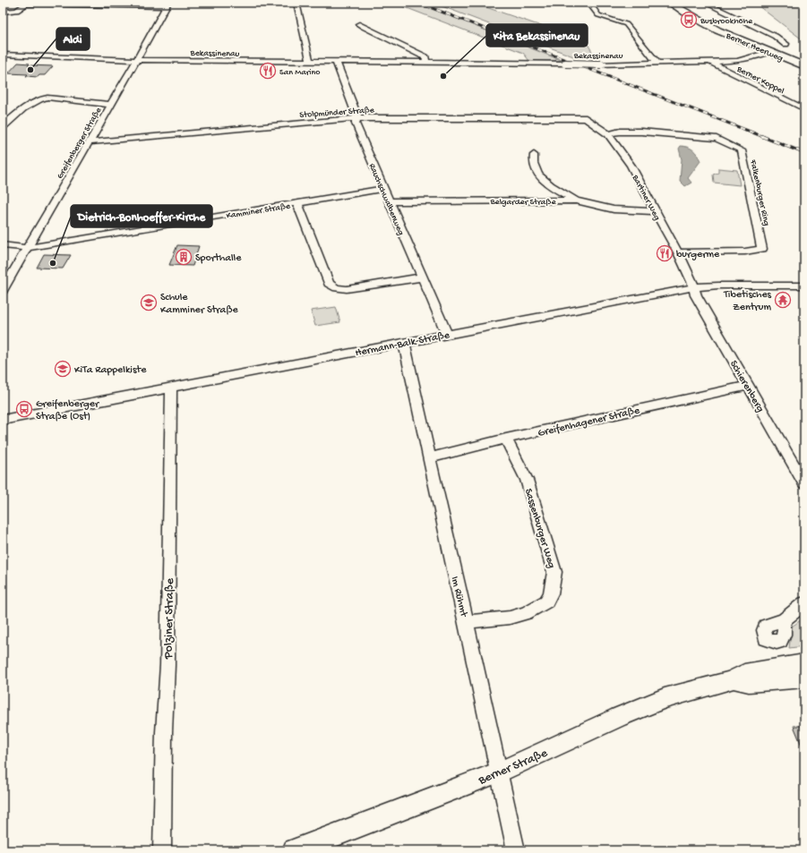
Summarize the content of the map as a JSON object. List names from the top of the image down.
{
  "streets": {
    "main road": ["Berner Heerweg", "Berner Straße"],
    "street": [
      "Bekassinenau",
      "Berner Koppel",
      "Stolpmünder Straße",
      "Greifenberger Straße",
      "Falkenburger Ring",
      "Bartiner Weg",
      "Rauchschwalbenweg",
      "Belgarder Straße",
      "Kamminer Straße",
      "Hermann-Balk-Straße",
      "Schierenberg",
      "Greifenhagener Straße",
      "Sassenburger Weg",
      "Im Rühmt",
      "Polziner Straße"
    ]
  },
  "crossings": [
    ["Berner Heerweg", "Bekassinenau"],
    ["Bekassinenau", "Berner Koppel"],
    ["Bekassinenau", "Greifenberger Straße"],
    ["Bekassinenau", "Rauchschwalbenweg"],
    ["Stolpmünder Straße", "Greifenberger Straße"],
    ["Stolpmünder Straße", "Bartiner Weg"],
    ["Stolpmünder Straße", "Rauchschwalbenweg"],
    ["Greifenberger Straße", "Kamminer Straße"],
    ["Falkenburger Ring", "Bartiner Weg"],
    ["Bartiner Weg", "Belgarder Straße"],
    ["Bartiner Weg", "Hermann-Balk-Straße"],
    ["Bartiner Weg", "Schierenberg"],
    ["Rauchschwalbenweg", "Belgarder Straße"],
    ["Rauchschwalbenweg", "Kamminer Straße"],
    ["Rauchschwalbenweg", "Hermann-Balk-Straße"],
    ["Hermann-Balk-Straße", "Schierenberg"],
    ["Hermann-Balk-Straße", "Im Rühmt"],
    ["Hermann-Balk-Straße", "Polziner Straße"],
    ["Schierenberg", "Greifenhagener Straße"],
    ["Greifenhagener Straße", "Sassenburger Weg"],
    ["Greifenhagener Straße", "Im Rühmt"],
    ["Sassenburger Weg", "Im Rühmt"],
    ["Im Rühmt", "Berner Straße"]
  ],
  "places": {
    "bus stop": ["Busbrookhöhe", "Greifenberger Straße (Ost)"],
    "other": ["Aldi", "Kita Bekassinenau", "Dietrich-Bonhoeffer-Kirche"],
    "restaurant": ["San Marino", "burgerme"],
    "building": ["Sporthalle"],
    "temple": ["Tibetisches Zentrum"],
    "school or university": ["Schule Kamminer Straße", "KiTa Rappelkiste"]
  }
}
